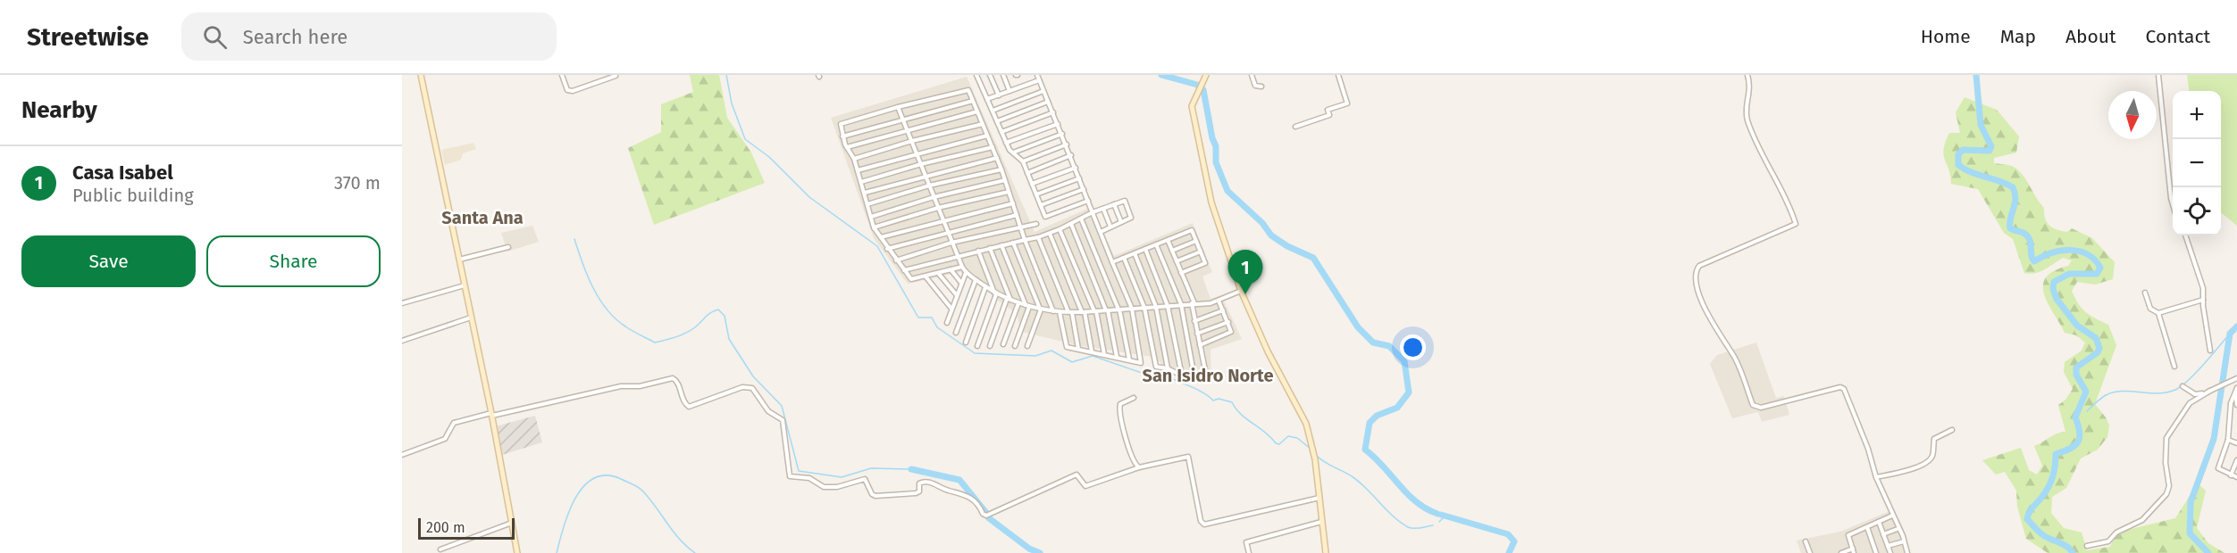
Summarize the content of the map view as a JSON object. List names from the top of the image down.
{
  "districts": ["Santa Ana", "San Isidro Norte"],
  "scale_bar": "200 m",
  "north": "bottom",
  "page": {
    "header": "Streetwise",
    "search": "Search here",
    "nav": [
      "Home",
      "Map",
      "About",
      "Contact"
    ],
    "heading": "Nearby",
    "map_buttons": ["+", "−"],
    "list": [
      {
        "mark": "1",
        "name": "Casa Isabel",
        "note": "Public building",
        "value": "370 m"
      }
    ],
    "buttons": ["Save", "Share"],
    "pins": "1",
    "scale": "200 m"
  }
}
